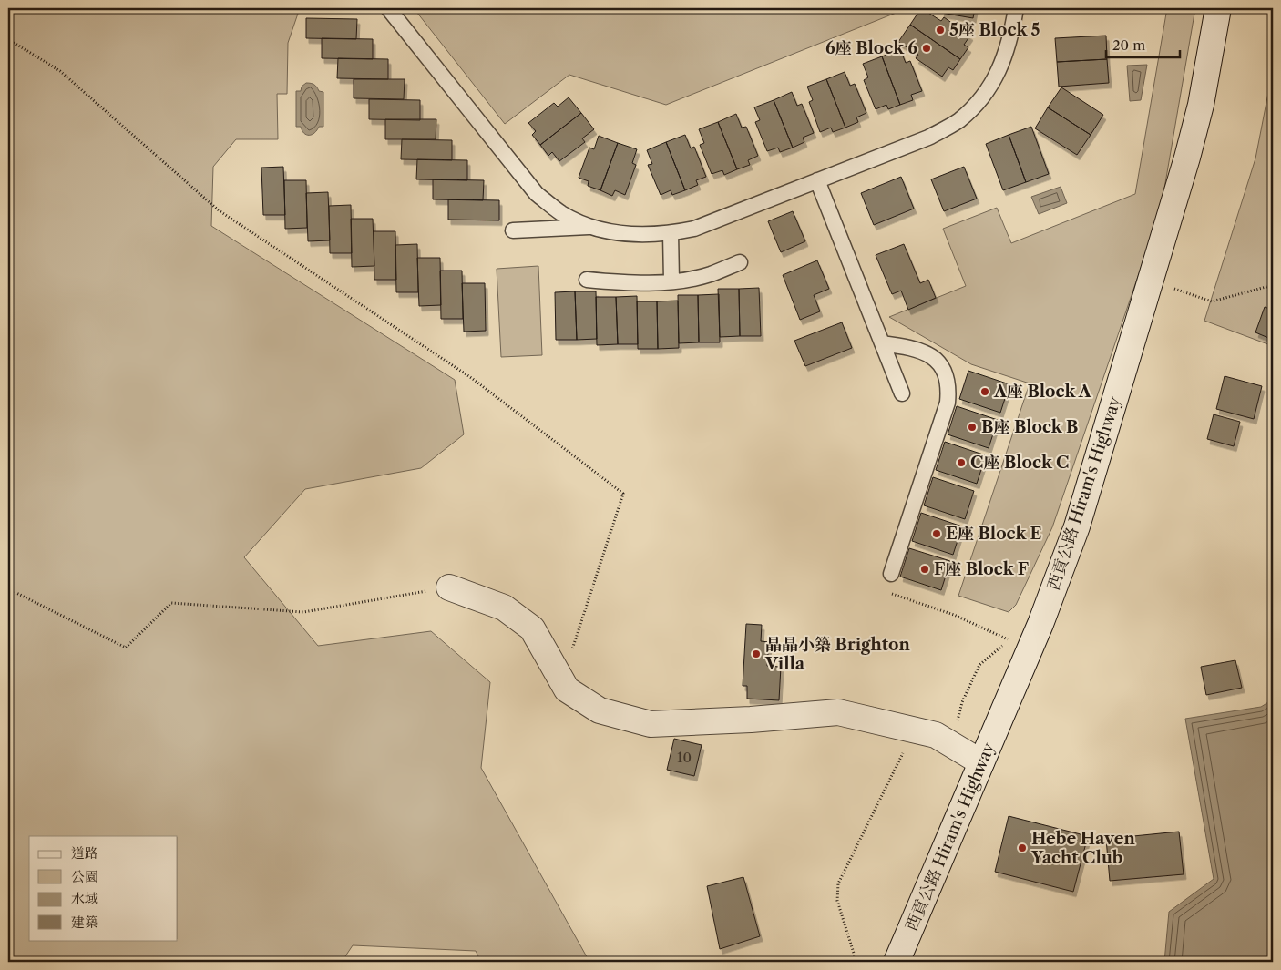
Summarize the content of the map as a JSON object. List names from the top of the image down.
{
  "streets": {
    "main road": ["西貢公路 Hiram's Highway"]
  },
  "places": [
    "5座 Block 5",
    "6座 Block 6",
    "A座 Block A",
    "B座 Block B",
    "C座 Block C",
    "E座 Block E",
    "F座 Block F",
    "晶晶小築 Brighton Villa",
    "Hebe Haven Yacht Club"
  ],
  "house_numbers": ["10"],
  "legend": [
    "道路",
    "公園",
    "水域",
    "建築"
  ],
  "scale_bar": "20 m"
}
